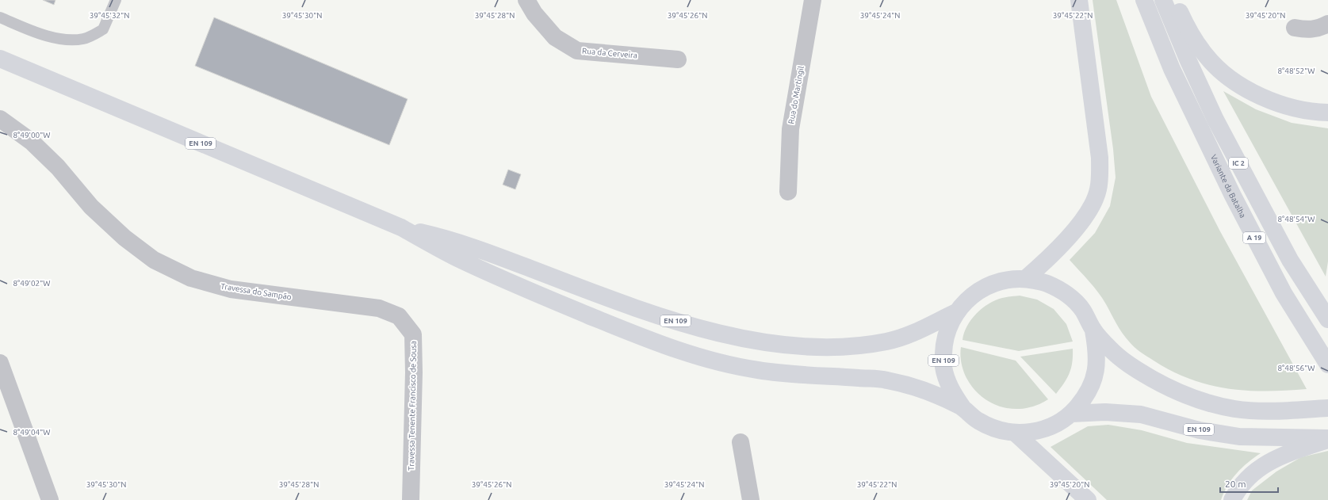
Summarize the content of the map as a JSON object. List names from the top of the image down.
{
  "streets": {
    "main road": [
      "EN 109",
      "IC 2",
      "Variante da Batalha",
      "A 19"
    ],
    "street": [
      "Rua da Cerveira",
      "Rua do Martingil",
      "Travessa do Sampão",
      "Travessa Tenente Francisco de Sousa"
    ]
  },
  "crossings": [
    ["Travessa do Sampão", "Travessa Tenente Francisco de Sousa"]
  ],
  "scale_bar": "20 m",
  "coordinates": [
    "39°45'22\"N",
    "39°45'20\"N",
    "39°45'32\"N",
    "39°45'30\"N",
    "39°45'28\"N",
    "39°45'26\"N",
    "39°45'24\"N",
    "8°48'52\"W",
    "8°49'00\"W",
    "8°48'54\"W",
    "8°49'02\"W",
    "8°48'56\"W",
    "8°49'04\"W"
  ]
}
